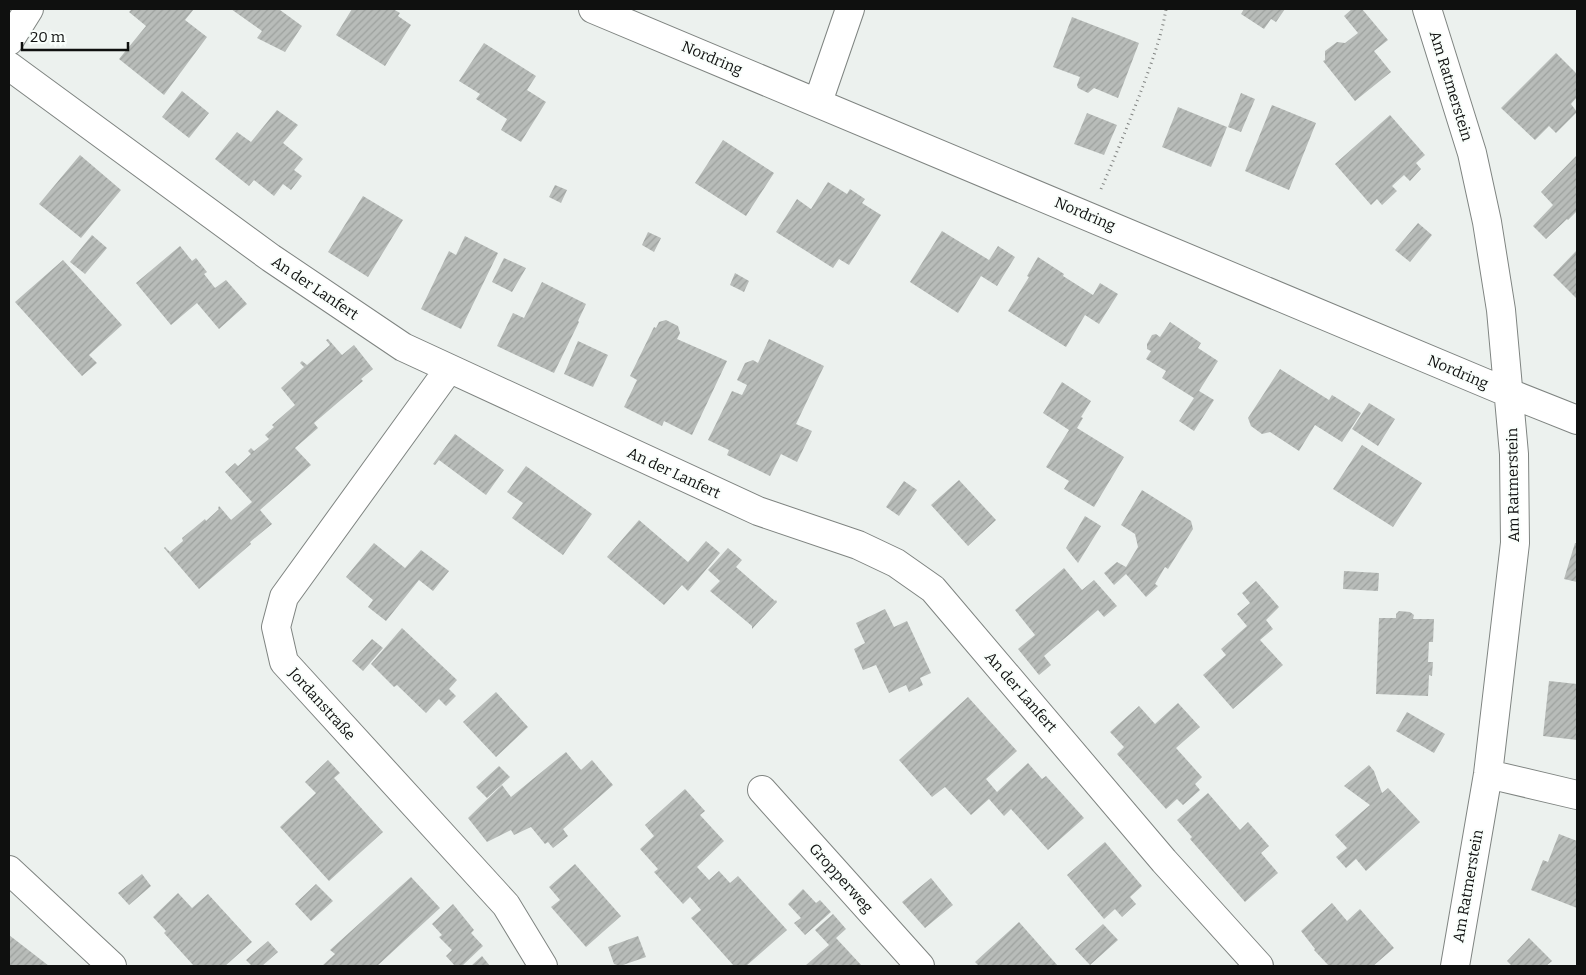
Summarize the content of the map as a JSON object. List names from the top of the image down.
{
  "streets": {
    "street": [
      "Nordring",
      "Am Ratmerstein",
      "An der Lanfert",
      "Jordanstraße",
      "Gropperweg"
    ]
  },
  "crossings": [
    ["Nordring", "Am Ratmerstein"],
    ["An der Lanfert", "Jordanstraße"]
  ],
  "scale_bar": "20 m"
}
